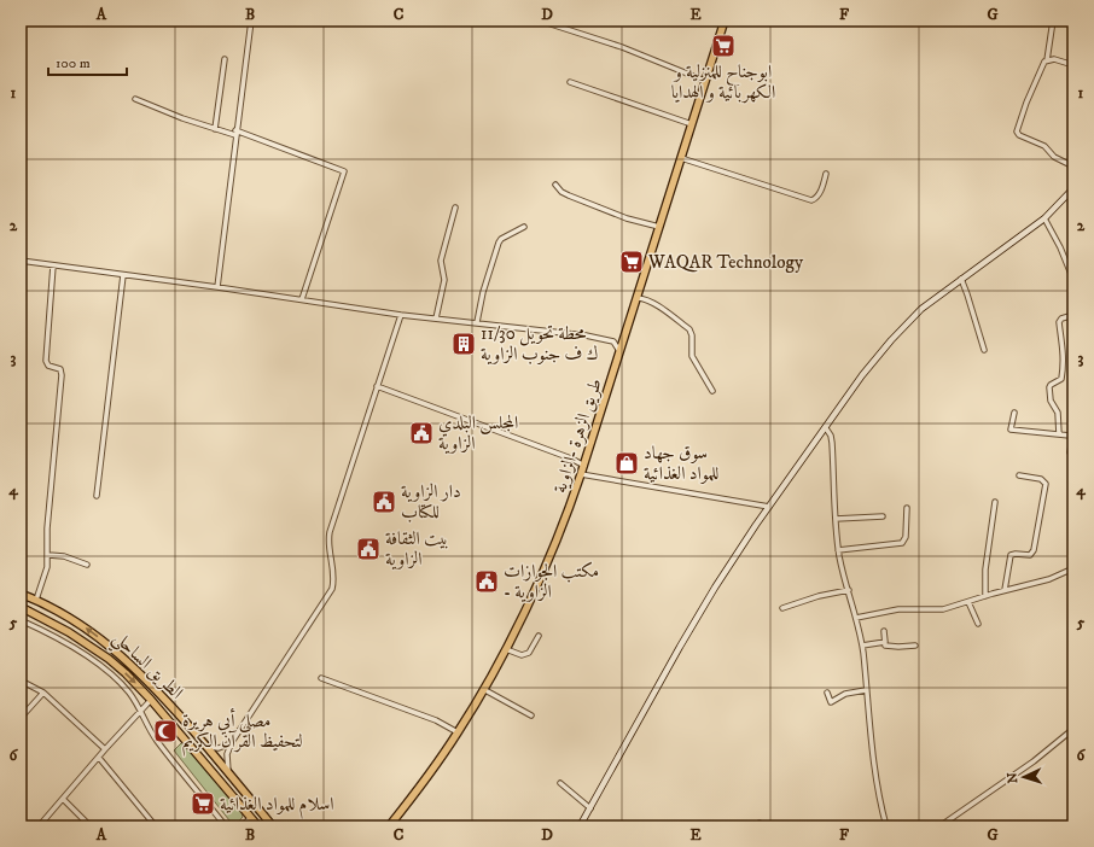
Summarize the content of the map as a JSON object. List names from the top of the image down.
{
  "streets": {
    "main road": ["طريق الزهرة -الزاوية", "الطريق الساحلي"]
  },
  "places": {
    "supermarket": ["ابوجناح للمنزلية و الكهربائية و الهدايا", "WAQAR Technology", "اسلام للمواد الغذائية"],
    "building": ["محطة تحويل 11/30 ك ف جنوب الزاوية"],
    "public building": [
      "المجلس البلدي الزاوية",
      "دار الزاوية للكتاب",
      "بيت الثقافة الزاوية",
      "مكتب الجوازات - الزاوية"
    ],
    "shop": ["سوق جهاد للمواد الغذائية"],
    "mosque": ["مصلى أبي هريرة لتحفيظ القرآن الكريم"]
  },
  "scale_bar": "100 m",
  "north": "left",
  "grid": {
    "columns": [
      "A",
      "B",
      "C",
      "D",
      "E",
      "F",
      "G"
    ],
    "rows": [
      "1",
      "2",
      "3",
      "4",
      "5",
      "6"
    ]
  }
}
